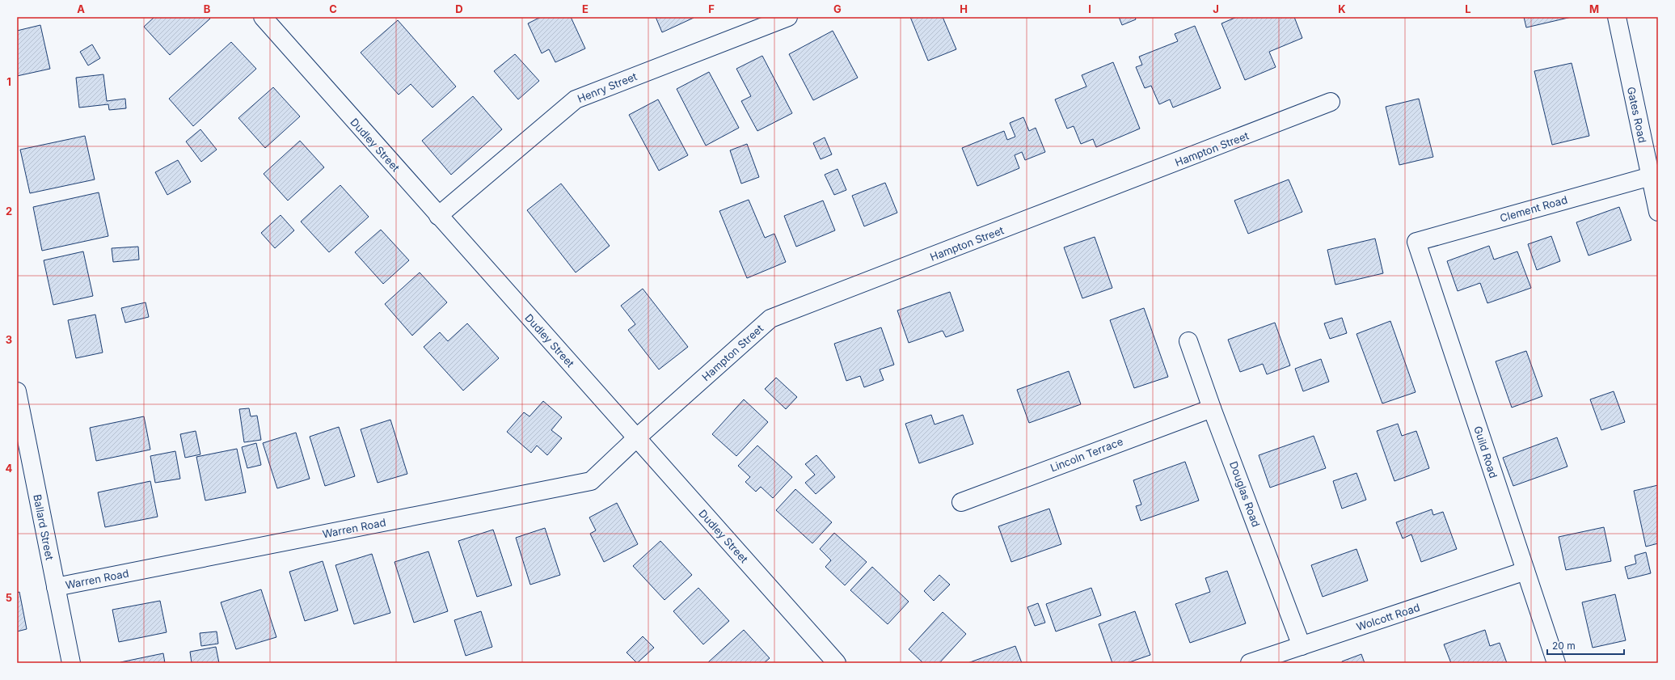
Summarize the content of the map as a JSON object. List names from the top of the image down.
{
  "streets": {
    "street": [
      "Henry Street",
      "Gates Road",
      "Dudley Street",
      "Hampton Street",
      "Clement Road",
      "Guild Road",
      "Lincoln Terrace",
      "Douglas Road",
      "Ballard Street",
      "Warren Road",
      "Wolcott Road"
    ]
  },
  "crossings": [
    ["Henry Street", "Dudley Street"],
    ["Gates Road", "Clement Road"],
    ["Dudley Street", "Hampton Street"],
    ["Dudley Street", "Warren Road"],
    ["Hampton Street", "Warren Road"],
    ["Clement Road", "Guild Road"],
    ["Guild Road", "Wolcott Road"],
    ["Lincoln Terrace", "Douglas Road"],
    ["Douglas Road", "Wolcott Road"],
    ["Ballard Street", "Warren Road"]
  ],
  "scale_bar": "20 m",
  "grid": {
    "columns": [
      "A",
      "B",
      "C",
      "D",
      "E",
      "F",
      "G",
      "H",
      "I",
      "J",
      "K",
      "L",
      "M"
    ],
    "rows": [
      "1",
      "2",
      "3",
      "4",
      "5"
    ]
  }
}
